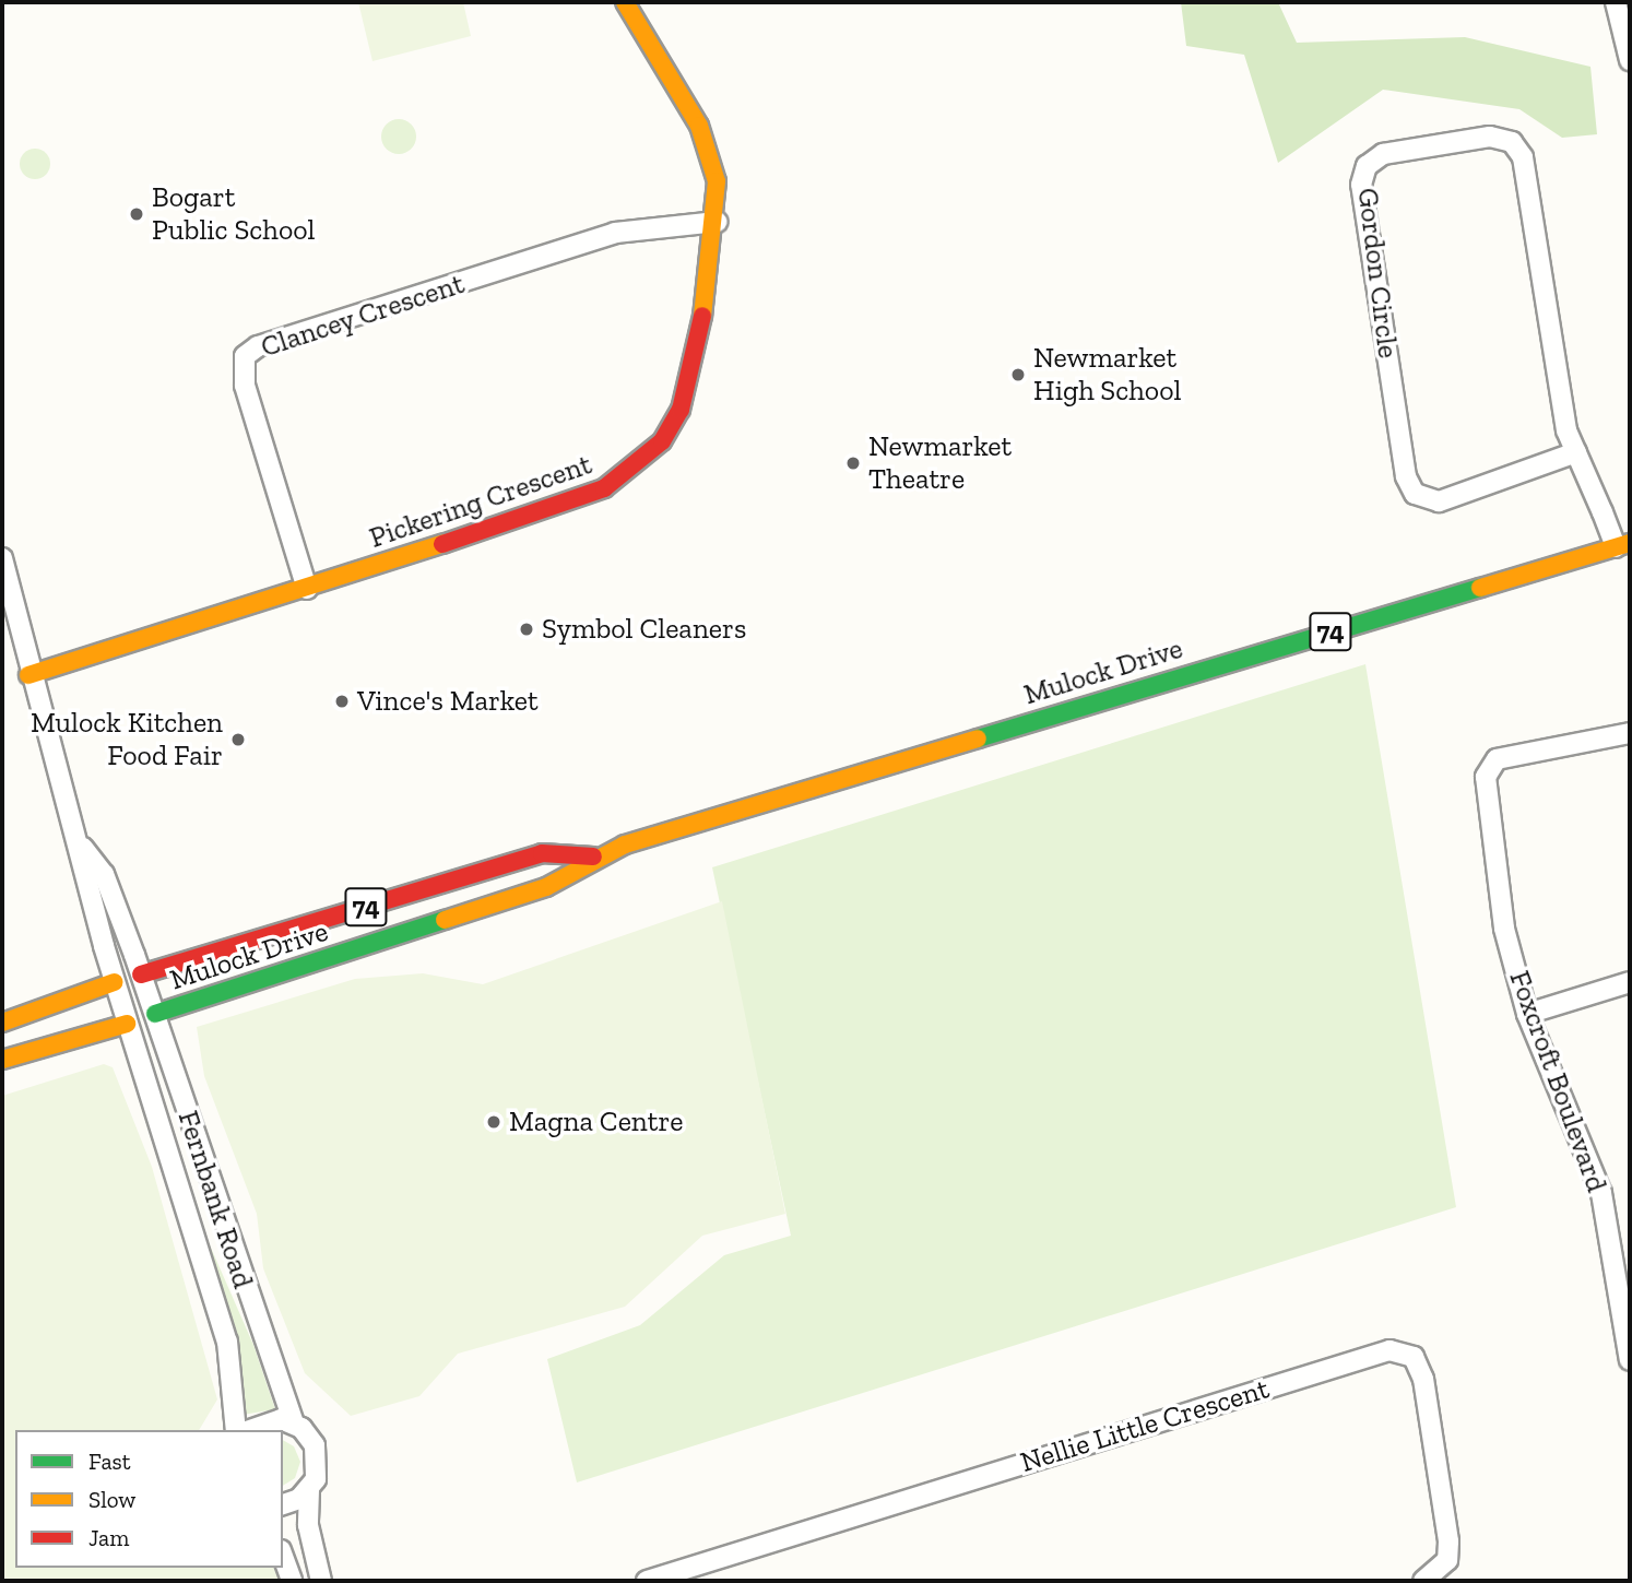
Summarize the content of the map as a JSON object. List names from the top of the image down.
{
  "streets": {
    "main road": ["Pickering Crescent", "74", "Mulock Drive"],
    "street": [
      "Gordon Circle",
      "Clancey Crescent",
      "Foxcroft Boulevard",
      "Fernbank Road",
      "Nellie Little Crescent"
    ]
  },
  "crossings": [
    ["Gordon Circle", "Mulock Drive"],
    ["Clancey Crescent", "Pickering Crescent"],
    ["Mulock Drive", "Fernbank Road"]
  ],
  "places": [
    "Bogart Public School",
    "Newmarket High School",
    "Newmarket Theatre",
    "Symbol Cleaners",
    "Vince's Market",
    "Mulock Kitchen Food Fair",
    "Magna Centre"
  ],
  "legend": ["Fast", "Slow", "Jam"]
}
